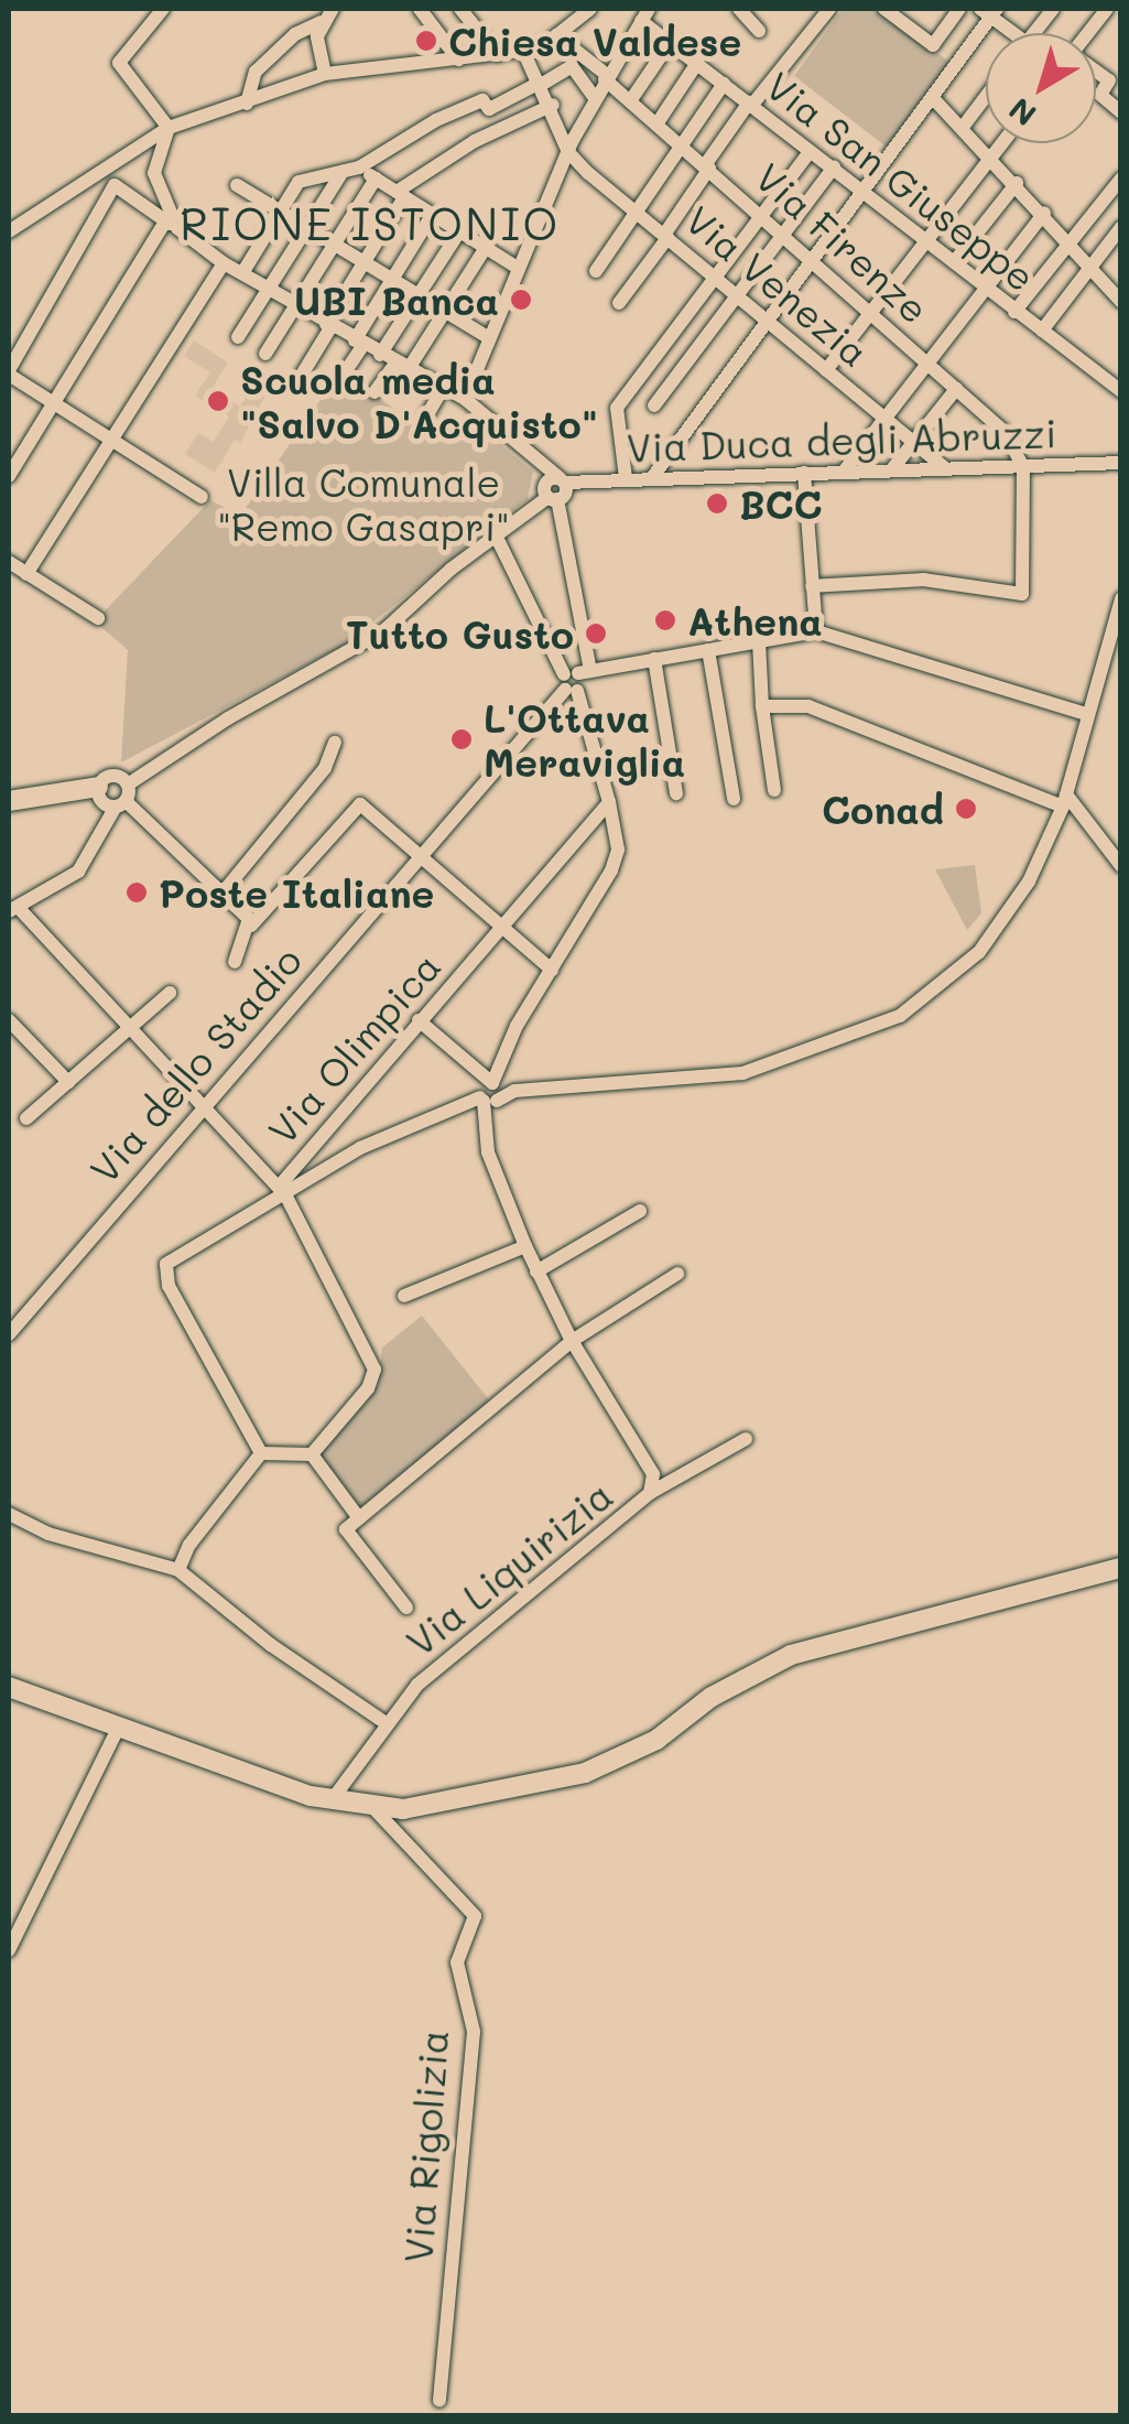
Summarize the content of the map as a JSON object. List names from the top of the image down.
{
  "streets": {
    "street": [
      "Via San Giuseppe",
      "Via Firenze",
      "Via Venezia",
      "Via Duca degli Abruzzi",
      "Via Olimpica",
      "Via dello Stadio",
      "Via Liquirizia",
      "Via Rigolizia"
    ]
  },
  "crossings": [
    ["Via Firenze", "Via Duca degli Abruzzi"],
    ["Via Venezia", "Via Duca degli Abruzzi"]
  ],
  "districts": ["RIONE ISTONIO"],
  "parks": ["Villa Comunale \"Remo Gasapri\""],
  "places": [
    "Chiesa Valdese",
    "UBI Banca",
    "Scuola media \"Salvo D'Acquisto\"",
    "BCC",
    "Athena",
    "Tutto Gusto",
    "L'Ottava Meraviglia",
    "Conad",
    "Poste Italiane"
  ],
  "north": "bottom left"
}
